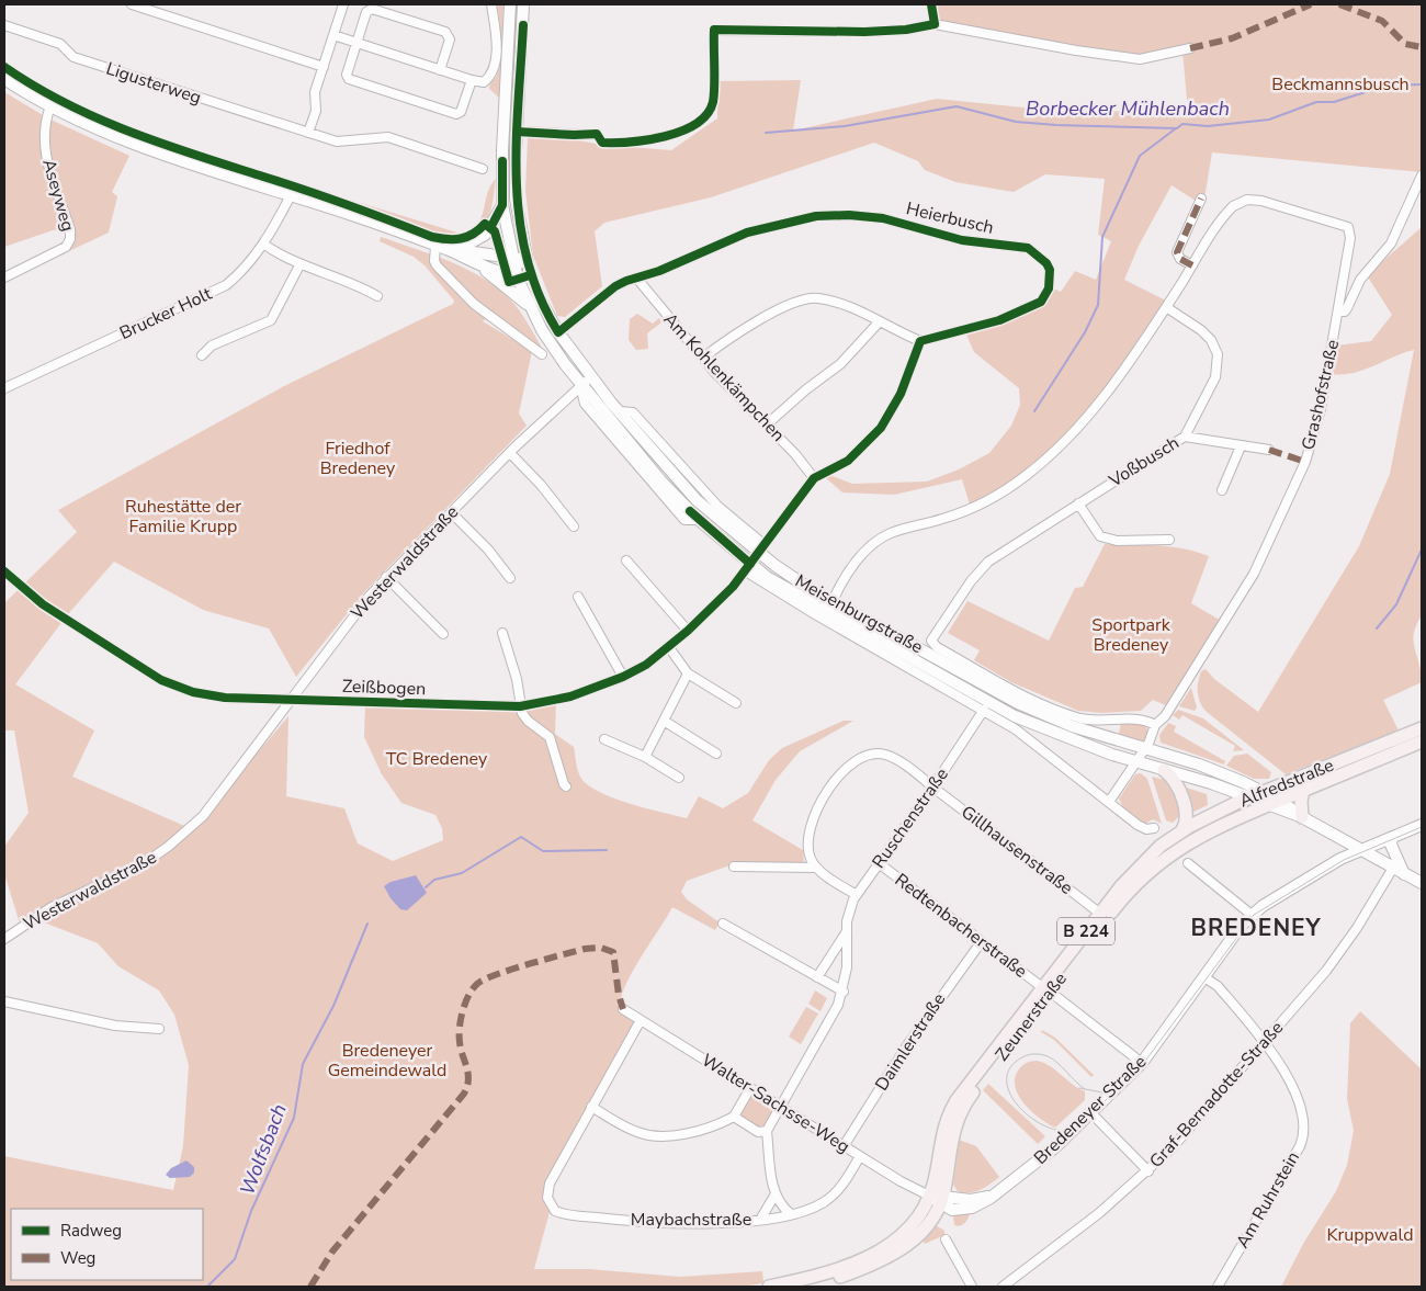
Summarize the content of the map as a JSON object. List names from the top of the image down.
{
  "streets": {
    "main road": [
      "Meisenburgstraße",
      "Alfredstraße",
      "B 224",
      "Zeunerstraße",
      "Bredeneyer Straße"
    ],
    "street": [
      "Ligusterweg",
      "Aseyweg",
      "Heierbusch",
      "Brucker Holt",
      "Am Kohlenkämpchen",
      "Grashofstraße",
      "Voßbusch",
      "Westerwaldstraße",
      "Zeißbogen",
      "Ruschenstraße",
      "Gillhausenstraße",
      "Redtenbacherstraße",
      "Daimlerstraße",
      "Graf-Bernadotte-Straße",
      "Walter-Sachsse-Weg",
      "Am Ruhrstein",
      "Maybachstraße"
    ]
  },
  "crossings": [
    ["Heierbusch", "Am Kohlenkämpchen"],
    ["Heierbusch", "Meisenburgstraße"],
    ["Grashofstraße", "Voßbusch"],
    ["Grashofstraße", "Meisenburgstraße"],
    ["Voßbusch", "Meisenburgstraße"],
    ["Westerwaldstraße", "Meisenburgstraße"],
    ["Westerwaldstraße", "Zeißbogen"],
    ["Meisenburgstraße", "Zeißbogen"],
    ["Meisenburgstraße", "Alfredstraße"],
    ["Meisenburgstraße", "Ruschenstraße"],
    ["Alfredstraße", "Zeunerstraße"],
    ["Ruschenstraße", "Gillhausenstraße"],
    ["Ruschenstraße", "Redtenbacherstraße"],
    ["Ruschenstraße", "Walter-Sachsse-Weg"],
    ["Gillhausenstraße", "Zeunerstraße"],
    ["Redtenbacherstraße", "Zeunerstraße"],
    ["Redtenbacherstraße", "Daimlerstraße"],
    ["Redtenbacherstraße", "Bredeneyer Straße"],
    ["B 224", "Zeunerstraße"],
    ["B 224", "Walter-Sachsse-Weg"],
    ["B 224", "Bredeneyer Straße"],
    ["Zeunerstraße", "Walter-Sachsse-Weg"],
    ["Zeunerstraße", "Bredeneyer Straße"],
    ["Daimlerstraße", "Walter-Sachsse-Weg"],
    ["Graf-Bernadotte-Straße", "Am Ruhrstein"],
    ["Walter-Sachsse-Weg", "Maybachstraße"],
    ["Bredeneyer Straße", "Am Ruhrstein"]
  ],
  "districts": ["BREDENEY"],
  "water": ["Borbecker Mühlenbach", "Wolfsbach"],
  "parks": [
    "Beckmannsbusch",
    "Friedhof Bredeney",
    "Ruhestätte der Familie Krupp",
    "Sportpark Bredeney",
    "TC Bredeney",
    "Bredeneyer Gemeindewald",
    "Kruppwald"
  ],
  "legend": ["Radweg", "Weg"]
}
